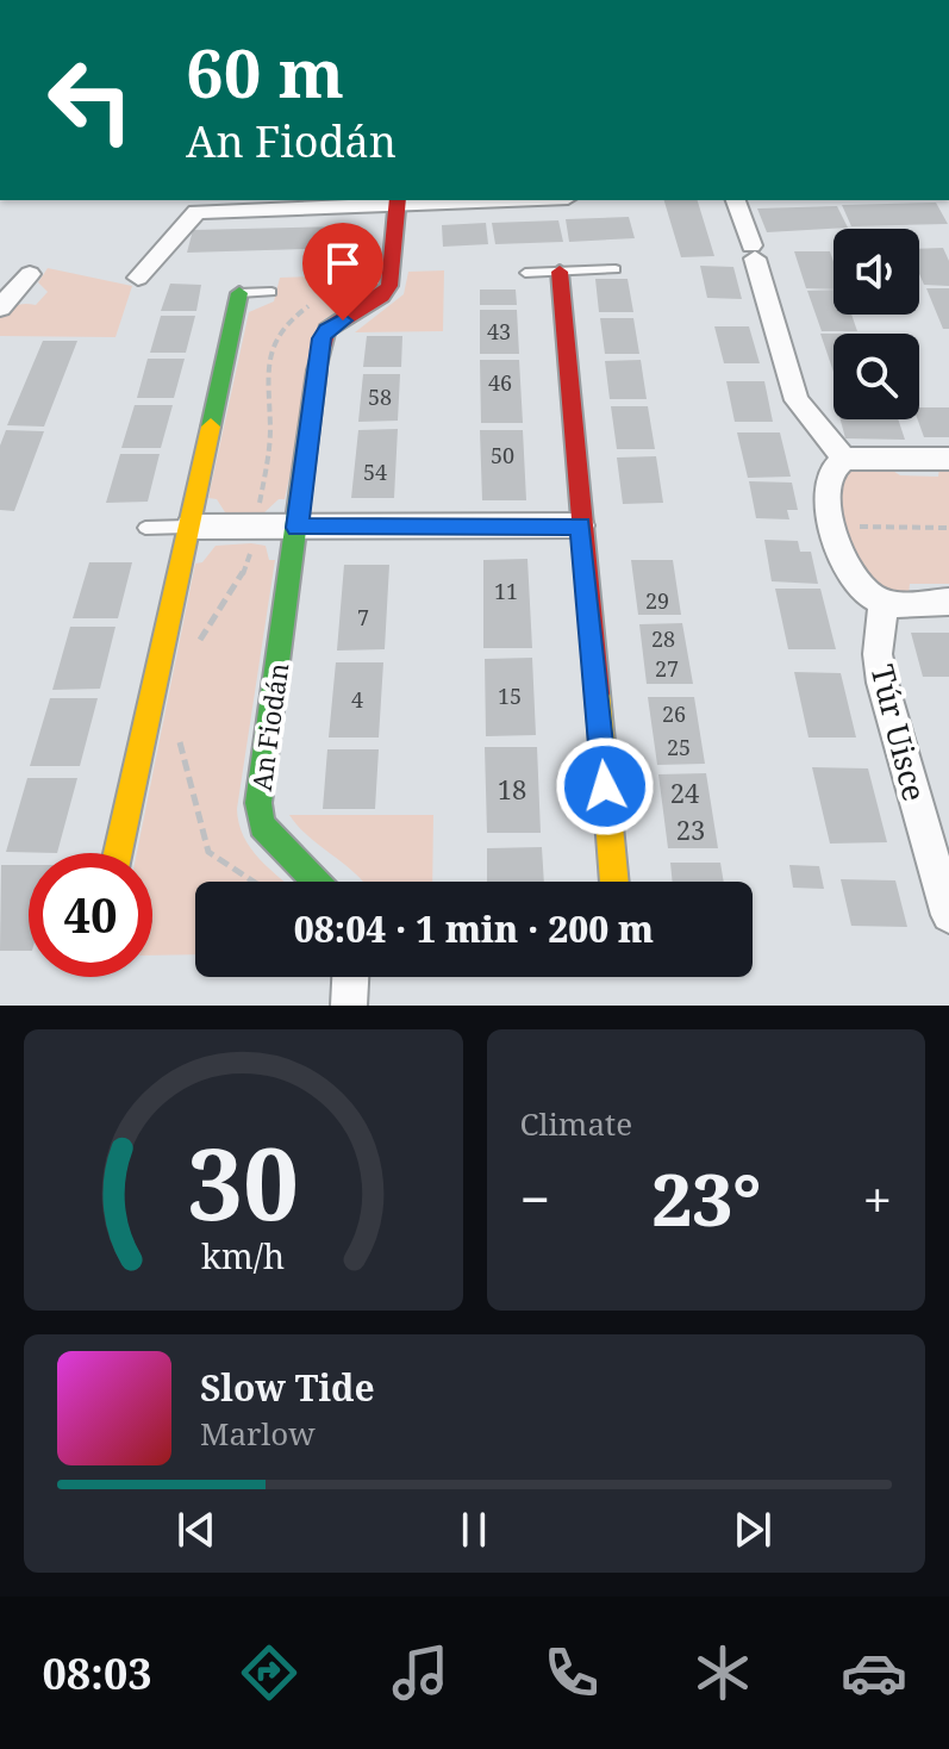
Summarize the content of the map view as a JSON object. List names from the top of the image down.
{
  "streets": {
    "street": ["An Fiodán", "Túr Uisce"]
  },
  "house_numbers": [
    "43",
    "46",
    "58",
    "50",
    "54",
    "11",
    "29",
    "7",
    "28",
    "27",
    "15",
    "4",
    "26",
    "25",
    "18",
    "24",
    "23"
  ],
  "page": {
    "turn": ["60 m", "An Fiodán"],
    "limit": "40",
    "trip": "08:04 · 1 min · 200 m",
    "tile": "Climate",
    "heat": ["−", "23°", "+"],
    "song": ["Slow Tide", "Marlow"],
    "tabs": "08:03",
    "gauge": ["30", "km/h"]
  }
}
